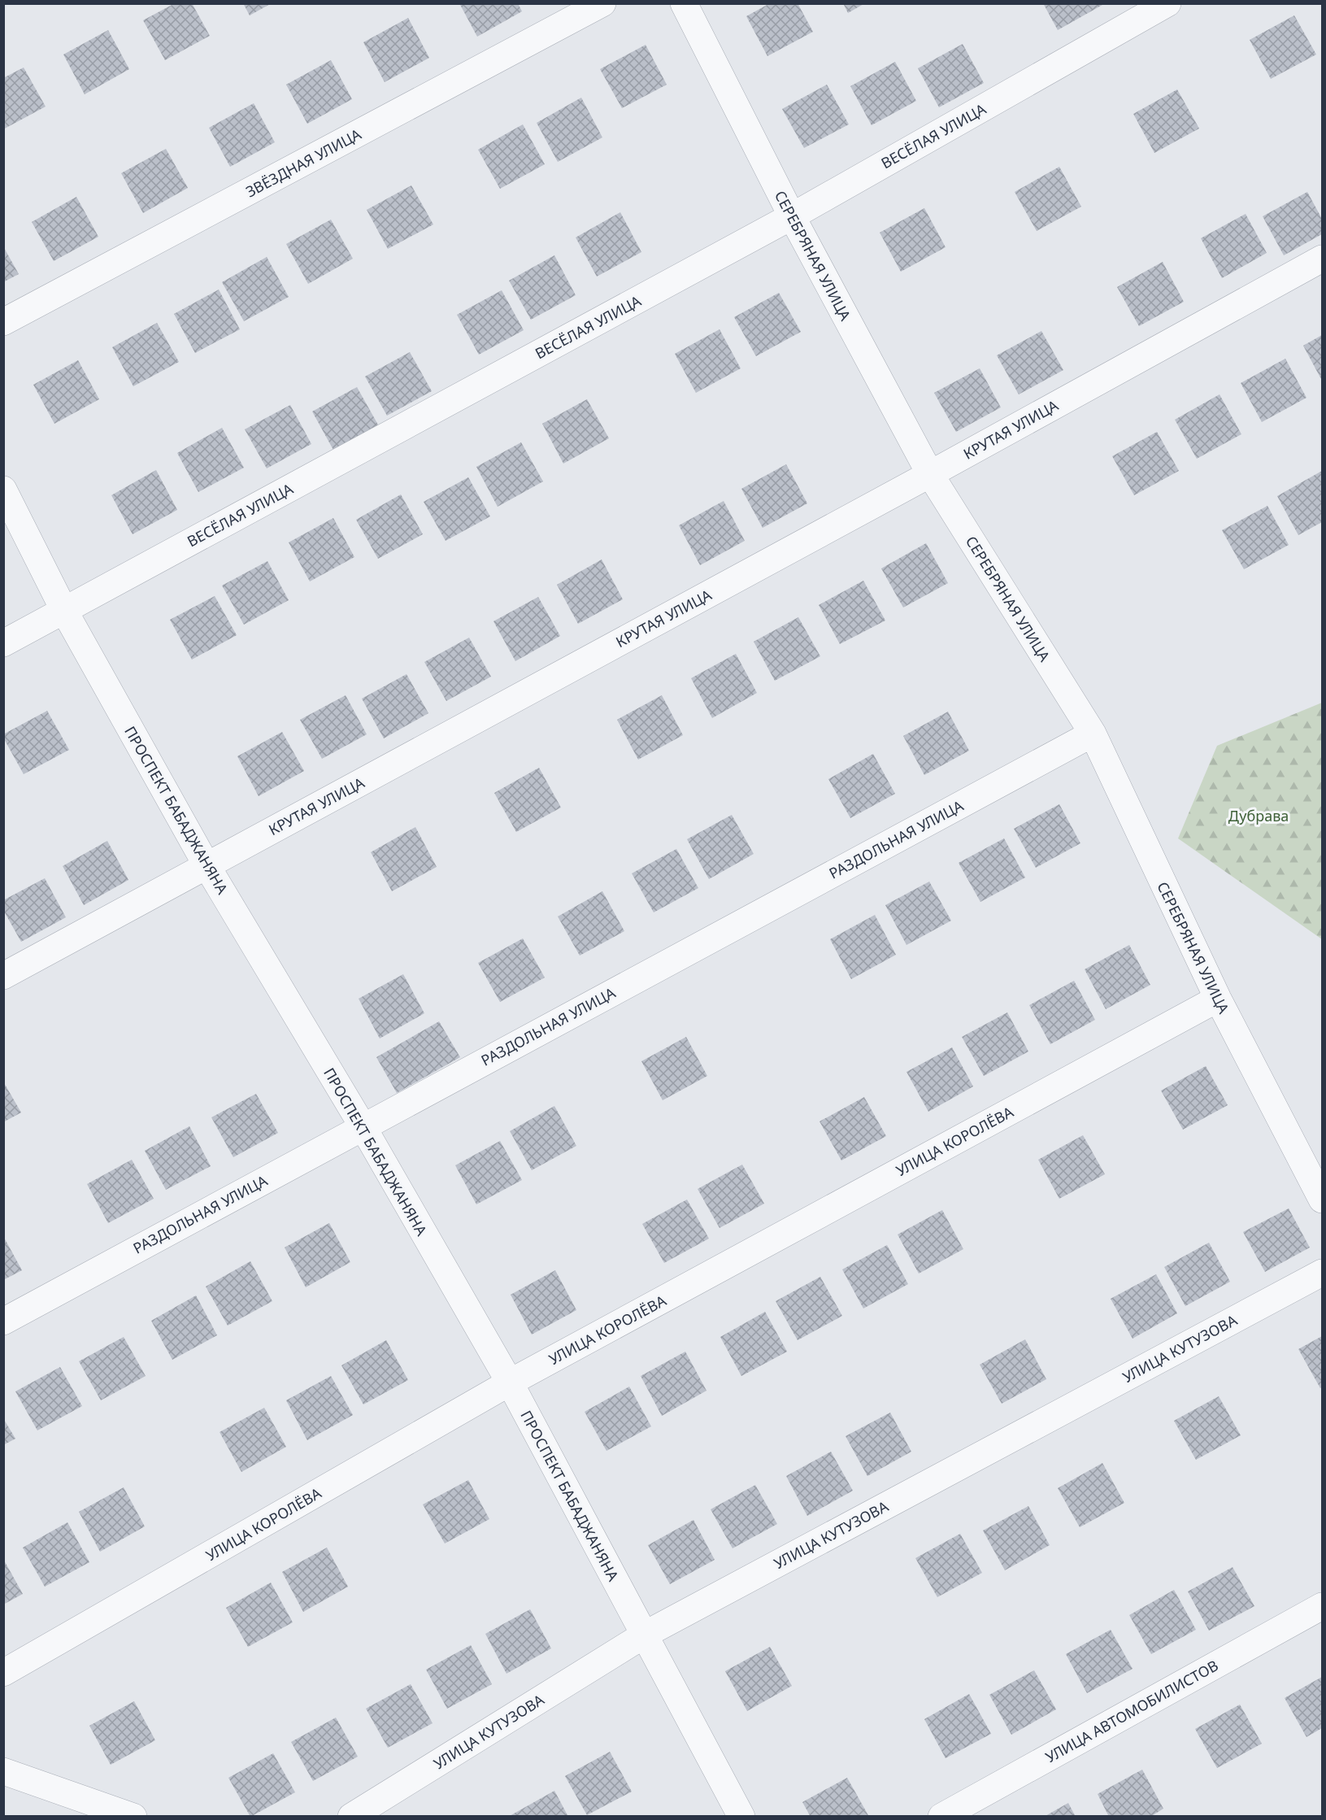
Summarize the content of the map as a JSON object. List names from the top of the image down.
{
  "streets": {
    "street": [
      "ВЕСЁЛАЯ УЛИЦА",
      "ЗВЁЗДНАЯ УЛИЦА",
      "СЕРЕБРЯНАЯ УЛИЦА",
      "КРУТАЯ УЛИЦА",
      "ПРОСПЕКТ БАБАДЖАНЯНА",
      "РАЗДОЛЬНАЯ УЛИЦА",
      "УЛИЦА КОРОЛЁВА",
      "УЛИЦА КУТУЗОВА",
      "УЛИЦА АВТОМОБИЛИСТОВ"
    ]
  },
  "crossings": [
    ["ВЕСЁЛАЯ УЛИЦА", "СЕРЕБРЯНАЯ УЛИЦА"],
    ["ВЕСЁЛАЯ УЛИЦА", "ПРОСПЕКТ БАБАДЖАНЯНА"],
    ["СЕРЕБРЯНАЯ УЛИЦА", "КРУТАЯ УЛИЦА"],
    ["СЕРЕБРЯНАЯ УЛИЦА", "РАЗДОЛЬНАЯ УЛИЦА"],
    ["СЕРЕБРЯНАЯ УЛИЦА", "УЛИЦА КОРОЛЁВА"],
    ["КРУТАЯ УЛИЦА", "ПРОСПЕКТ БАБАДЖАНЯНА"],
    ["ПРОСПЕКТ БАБАДЖАНЯНА", "РАЗДОЛЬНАЯ УЛИЦА"],
    ["ПРОСПЕКТ БАБАДЖАНЯНА", "УЛИЦА КОРОЛЁВА"],
    ["ПРОСПЕКТ БАБАДЖАНЯНА", "УЛИЦА КУТУЗОВА"]
  ],
  "parks": ["Дубрава"]
}
